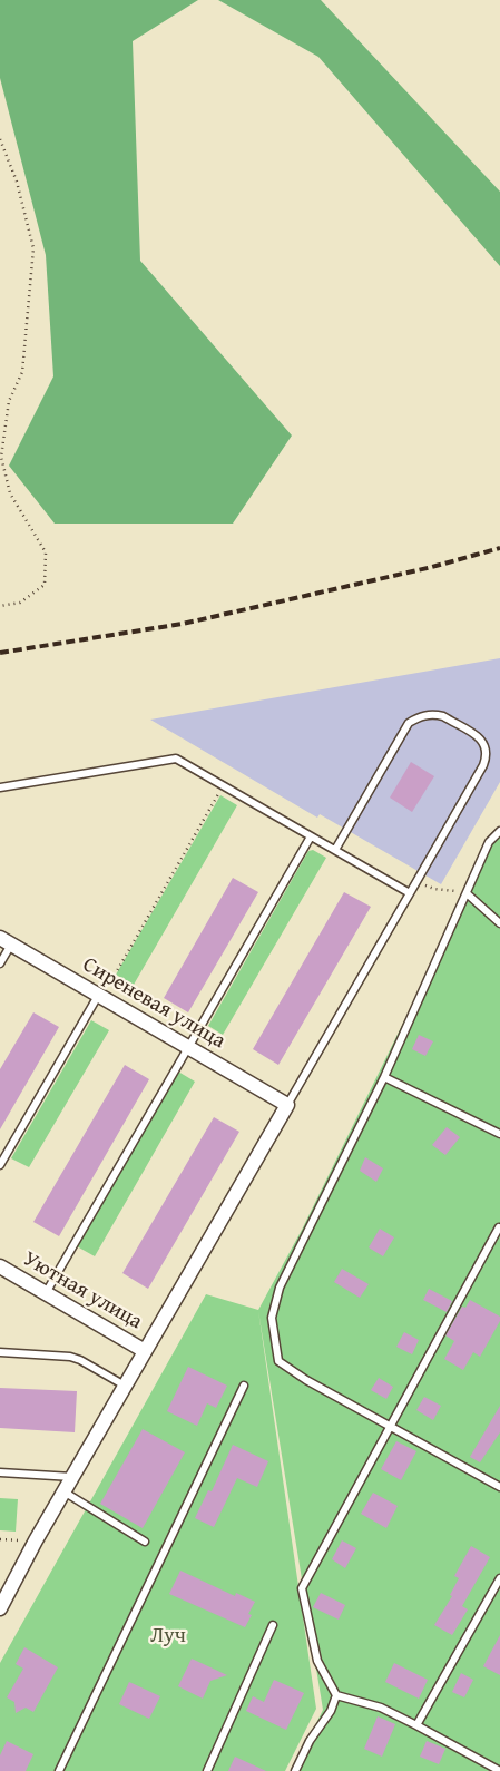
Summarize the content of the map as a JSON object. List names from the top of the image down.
{
  "streets": {
    "street": ["Сиреневая улица", "Уютная улица"]
  },
  "parks": ["Луч"]
}
